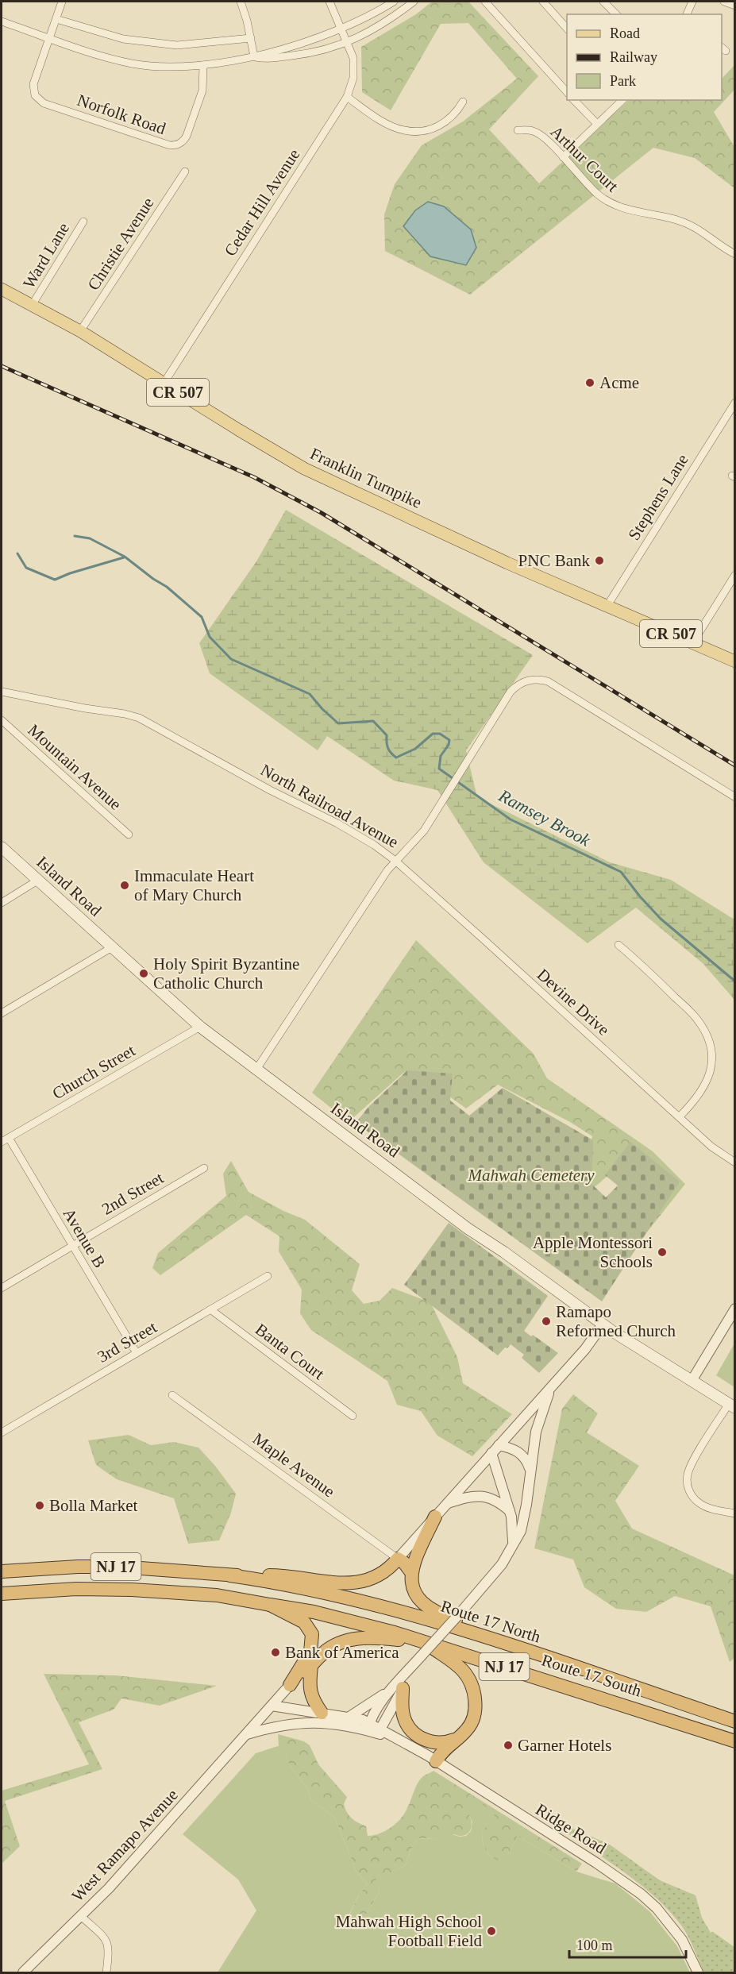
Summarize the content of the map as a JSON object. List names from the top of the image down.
{
  "streets": {
    "highway": ["NJ 17", "Route 17 North", "Route 17 South"],
    "main road": ["CR 507", "Franklin Turnpike", "Island Road"],
    "street": [
      "Norfolk Road",
      "Arthur Court",
      "Cedar Hill Avenue",
      "Christie Avenue",
      "Ward Lane",
      "Stephens Lane",
      "Mountain Avenue",
      "North Railroad Avenue",
      "Devine Drive",
      "Church Street",
      "2nd Street",
      "Avenue B",
      "3rd Street",
      "Banta Court",
      "Maple Avenue",
      "Ridge Road",
      "West Ramapo Avenue"
    ]
  },
  "crossings": [
    ["Cedar Hill Avenue", "Franklin Turnpike"],
    ["Christie Avenue", "Franklin Turnpike"],
    ["Ward Lane", "Franklin Turnpike"],
    ["Franklin Turnpike", "Stephens Lane"],
    ["North Railroad Avenue", "Devine Drive"],
    ["Island Road", "Church Street"],
    ["Church Street", "Avenue B"],
    ["2nd Street", "Avenue B"],
    ["Avenue B", "3rd Street"],
    ["3rd Street", "Banta Court"],
    ["NJ 17", "Route 17 North"],
    ["NJ 17", "Route 17 South"]
  ],
  "water": ["Ramsey Brook"],
  "parks": ["Mahwah Cemetery"],
  "places": [
    "Acme",
    "PNC Bank",
    "Immaculate Heart of Mary Church",
    "Holy Spirit Byzantine Catholic Church",
    "Apple Montessori Schools",
    "Ramapo Reformed Church",
    "Bolla Market",
    "Bank of America",
    "Garner Hotels",
    "Mahwah High School Football Field"
  ],
  "legend": ["Road", "Railway", "Park"],
  "scale_bar": "100 m"
}
